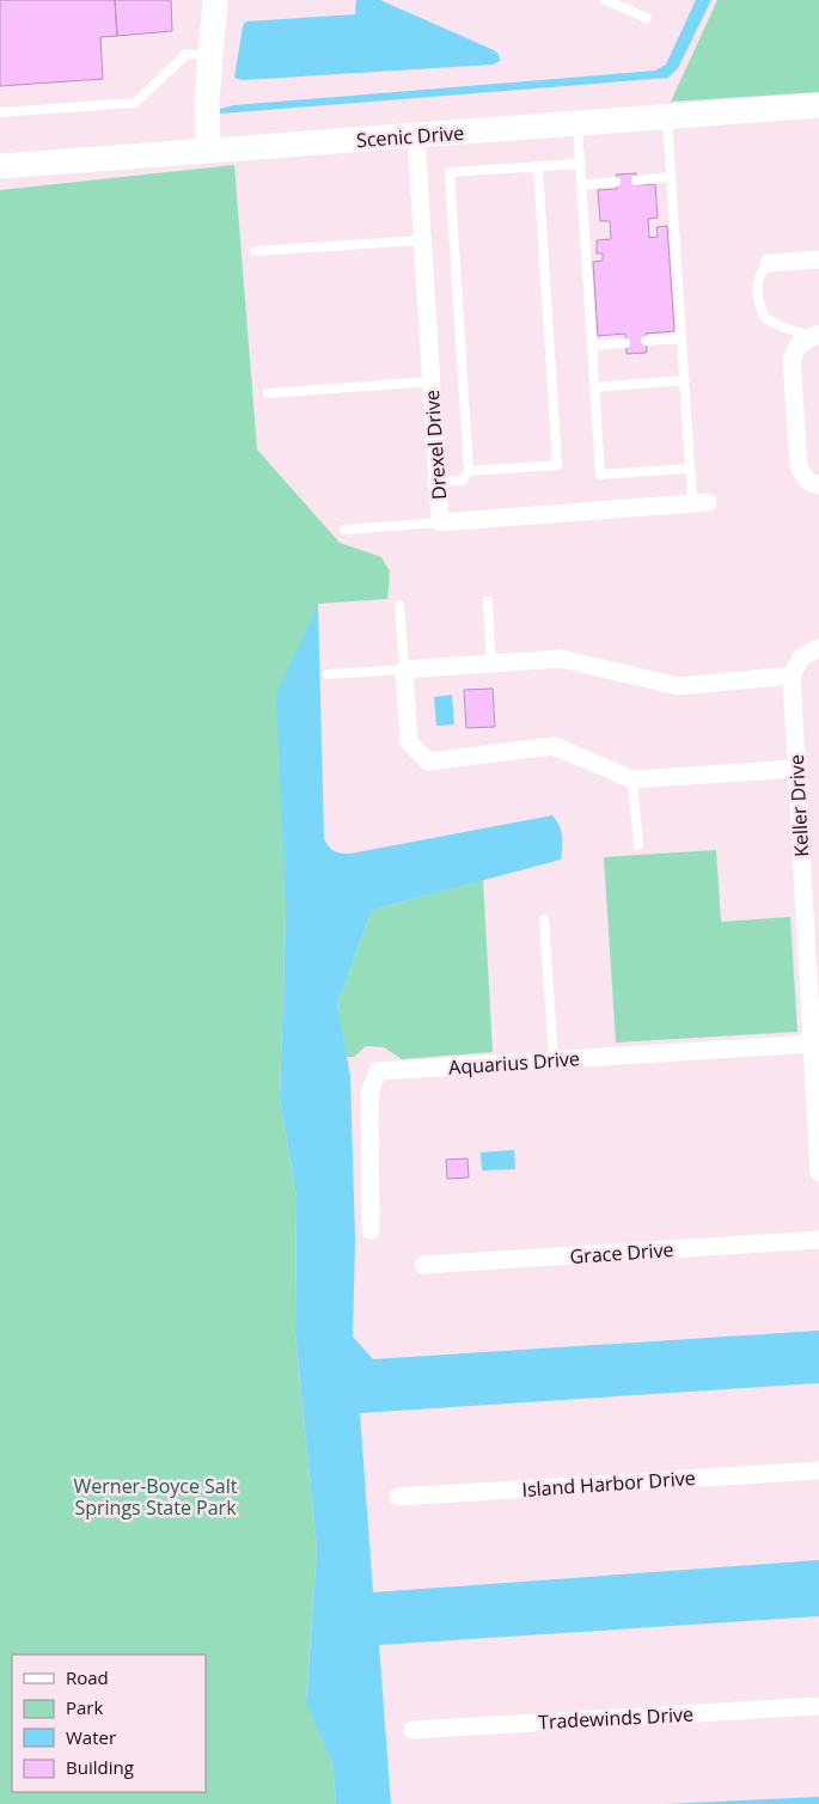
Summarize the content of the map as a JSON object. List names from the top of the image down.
{
  "streets": {
    "street": [
      "Scenic Drive",
      "Drexel Drive",
      "Keller Drive",
      "Aquarius Drive",
      "Grace Drive",
      "Island Harbor Drive",
      "Tradewinds Drive"
    ]
  },
  "crossings": [
    ["Scenic Drive", "Drexel Drive"],
    ["Keller Drive", "Aquarius Drive"]
  ],
  "parks": ["Werner-Boyce Salt Springs State Park"],
  "legend": [
    "Road",
    "Park",
    "Water",
    "Building"
  ]
}
